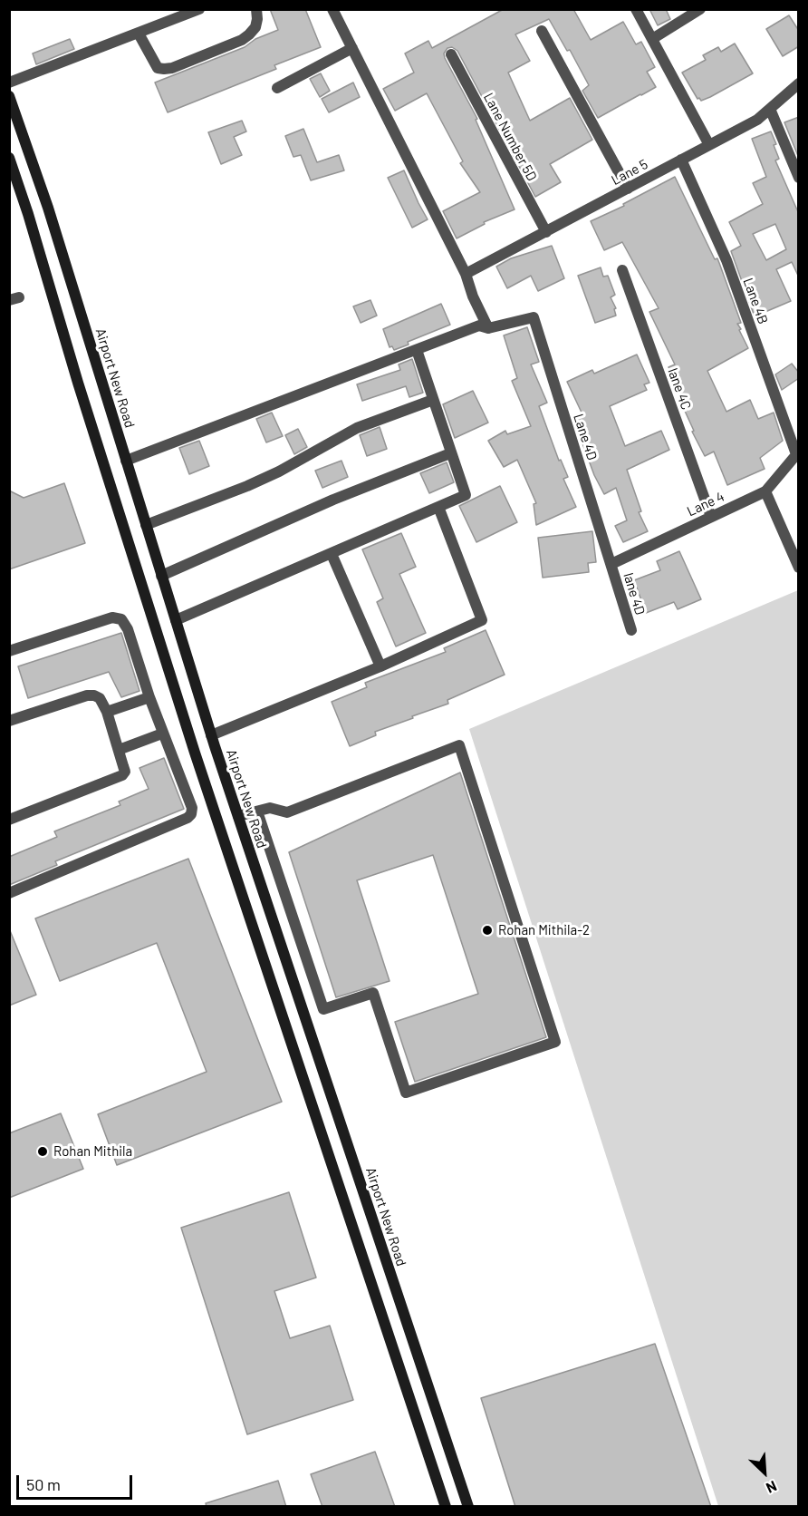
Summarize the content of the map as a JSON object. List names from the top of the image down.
{
  "streets": {
    "main road": ["Airport New Road"],
    "street": [
      "Lane Number 5D",
      "Lane 5",
      "Lane 4B",
      "lane 4C",
      "Lane 4D",
      "Lane 4",
      "lane 4D"
    ]
  },
  "crossings": [
    ["Lane Number 5D", "Lane 5"],
    ["Lane 5", "Lane 4B"],
    ["Lane 4B", "Lane 4"],
    ["lane 4C", "Lane 4"],
    ["Lane 4D", "Lane 4"],
    ["Lane 4D", "lane 4D"],
    ["Lane 4", "lane 4D"]
  ],
  "places": ["Rohan Mithila-2", "Rohan Mithila"],
  "scale_bar": "50 m",
  "north": "bottom right"
}
